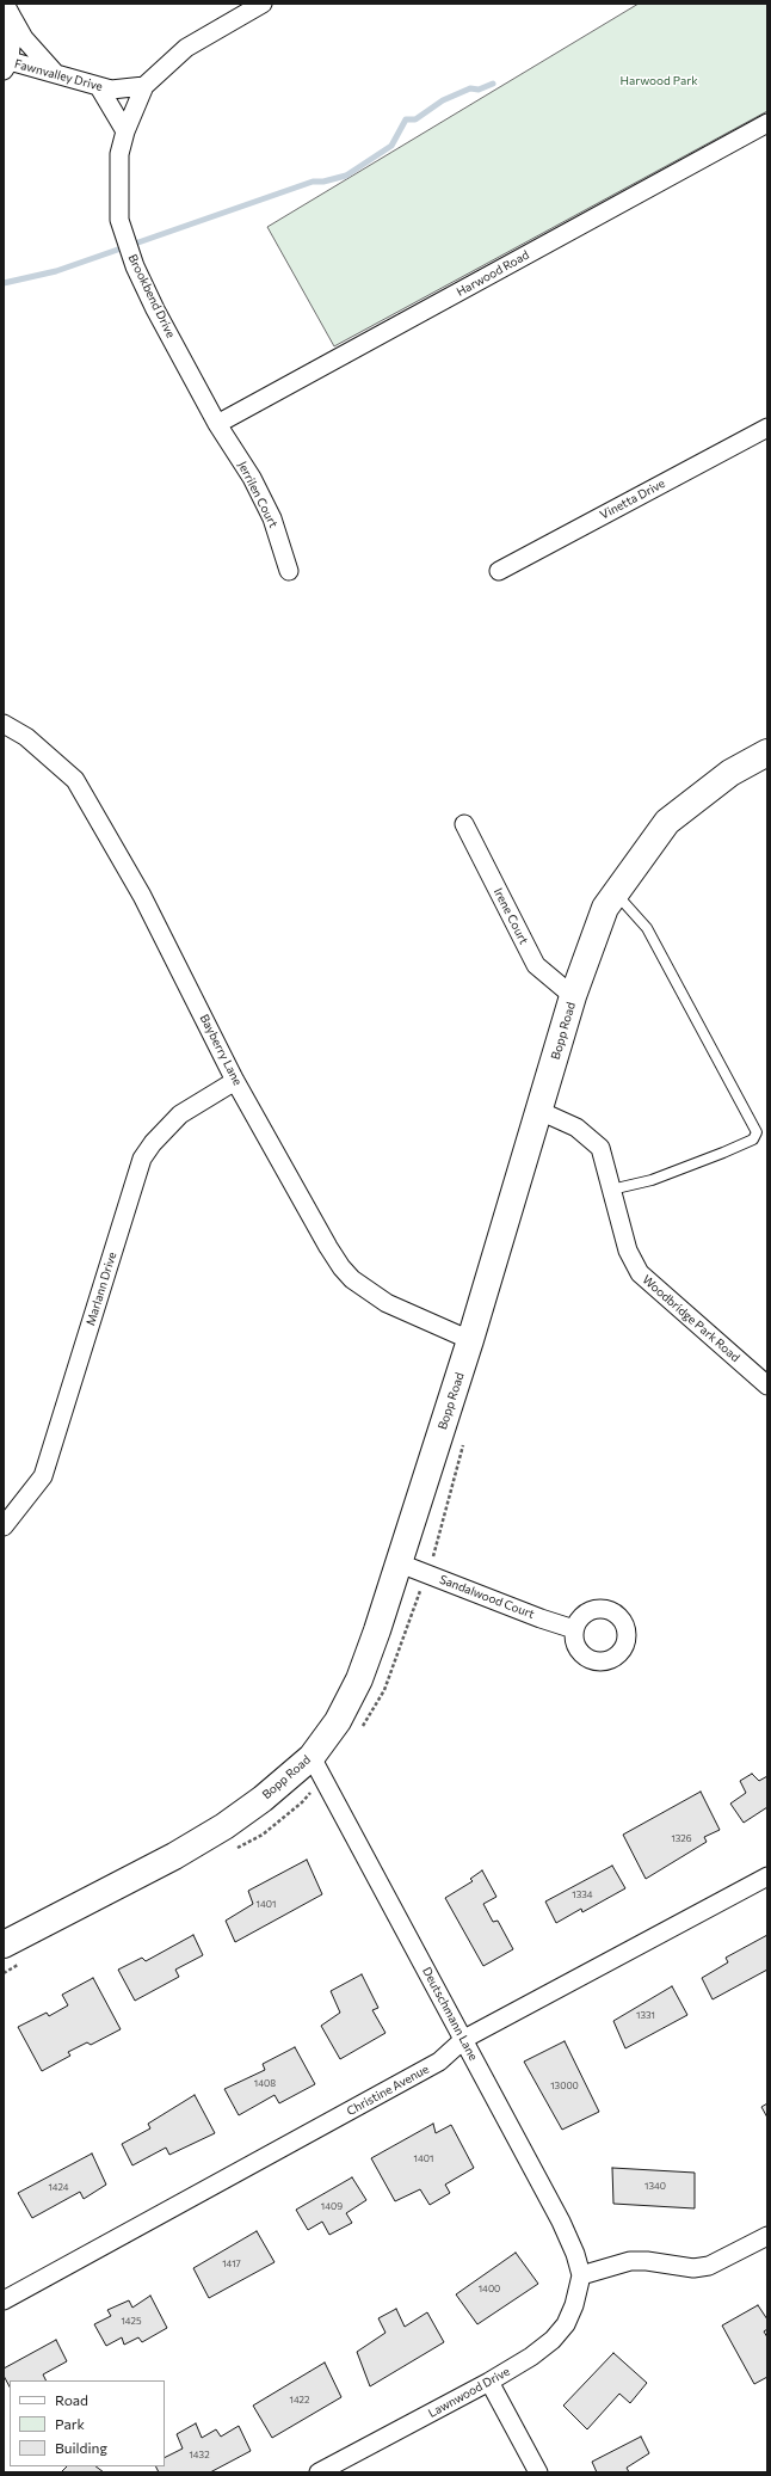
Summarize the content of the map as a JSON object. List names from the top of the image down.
{
  "streets": {
    "street": [
      "Fawnvalley Drive",
      "Harwood Road",
      "Brookbend Drive",
      "Jerrilen Court",
      "Vinetta Drive",
      "Irene Court",
      "Bopp Road",
      "Bayberry Lane",
      "Marlann Drive",
      "Woodbridge Park Road",
      "Sandalwood Court",
      "Deutschmann Lane",
      "Christine Avenue",
      "Lawnwood Drive"
    ]
  },
  "crossings": [
    ["Fawnvalley Drive", "Brookbend Drive"],
    ["Harwood Road", "Brookbend Drive"],
    ["Harwood Road", "Jerrilen Court"],
    ["Brookbend Drive", "Jerrilen Court"],
    ["Irene Court", "Bopp Road"],
    ["Bopp Road", "Bayberry Lane"],
    ["Bopp Road", "Woodbridge Park Road"],
    ["Bopp Road", "Sandalwood Court"],
    ["Bopp Road", "Deutschmann Lane"],
    ["Bayberry Lane", "Marlann Drive"],
    ["Deutschmann Lane", "Christine Avenue"],
    ["Deutschmann Lane", "Lawnwood Drive"]
  ],
  "parks": ["Harwood Park"],
  "house_numbers": [
    "1326",
    "1334",
    "1401",
    "1331",
    "1408",
    "13000",
    "1401",
    "1340",
    "1424",
    "1409",
    "1417",
    "1400",
    "1425",
    "1422",
    "1432"
  ],
  "legend": ["Road", "Park", "Building"]
}
